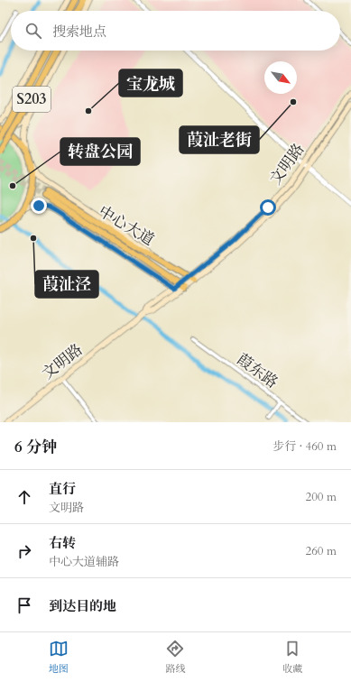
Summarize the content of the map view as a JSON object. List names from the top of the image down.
{
  "streets": {
    "main road": ["S203", "文明路", "中心大道"],
    "street": ["葭东路"]
  },
  "crossings": [
    ["文明路", "中心大道"]
  ],
  "places": [
    "葭沚老街",
    "宝龙城",
    "转盘公园",
    "葭沚泾"
  ],
  "north": "bottom right",
  "page": {
    "search": "搜索地点",
    "heading": ["6 分钟", "步行 · 460 m"],
    "list": [
      ["直行", "文明路", "200 m"],
      ["右转", "中心大道辅路", "260 m"],
      "到达目的地"
    ],
    "nav": ["地图", "路线", "收藏"]
  }
}
